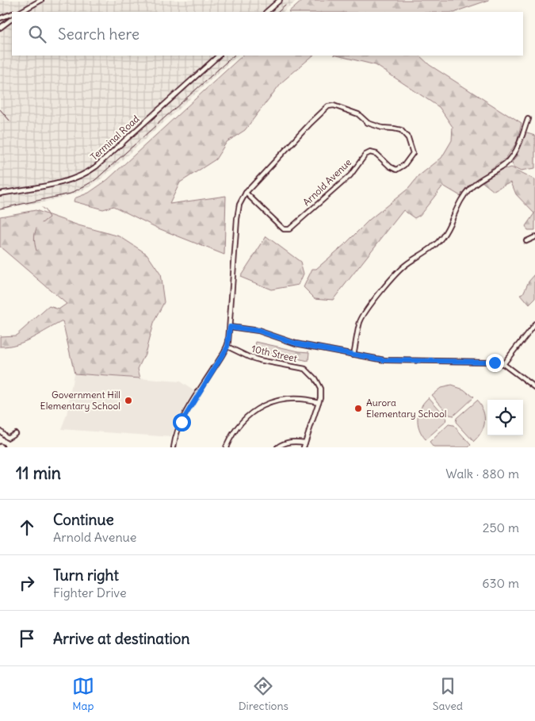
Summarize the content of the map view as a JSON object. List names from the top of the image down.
{
  "streets": {
    "street": ["Terminal Road", "Arnold Avenue", "10th Street"]
  },
  "crossings": [
    ["Arnold Avenue", "10th Street"]
  ],
  "places": ["Government Hill Elementary School", "Aurora Elementary School"],
  "page": {
    "search": "Search here",
    "heading": ["11 min", "Walk · 880 m"],
    "list": [
      ["Continue", "Arnold Avenue", "250 m"],
      ["Turn right", "Fighter Drive", "630 m"],
      "Arrive at destination"
    ],
    "nav": ["Map", "Directions", "Saved"]
  }
}
